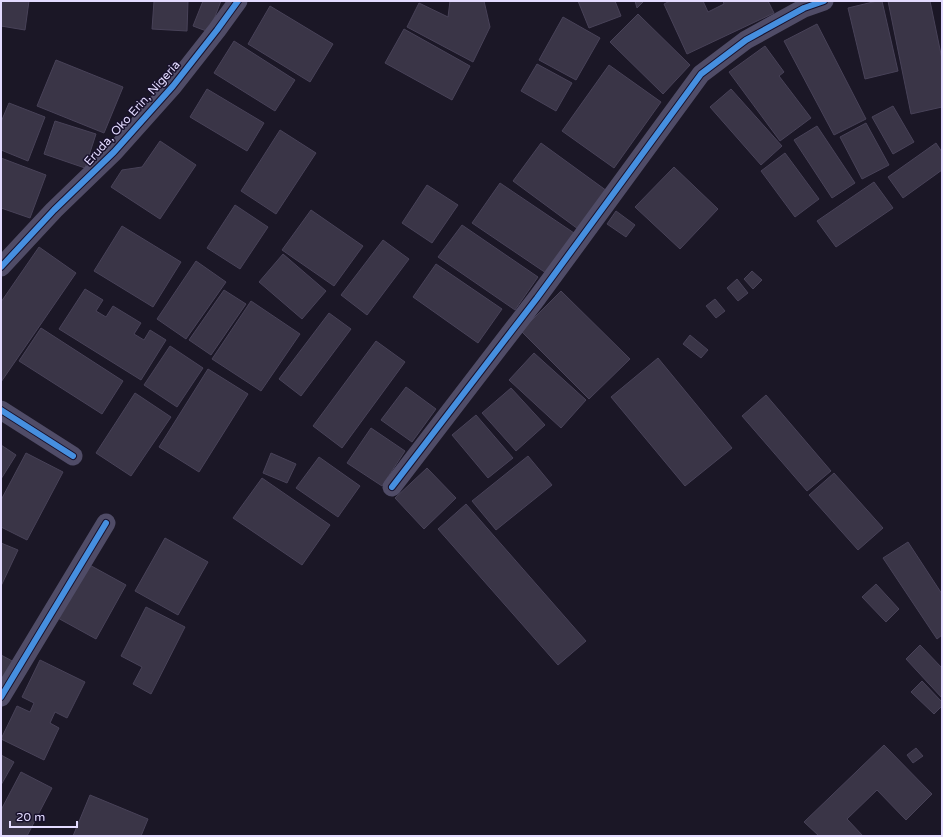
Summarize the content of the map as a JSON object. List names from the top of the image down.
{
  "streets": {
    "street": ["Eruda, Oko Erin, Nigeria"]
  },
  "scale_bar": "20 m"
}
